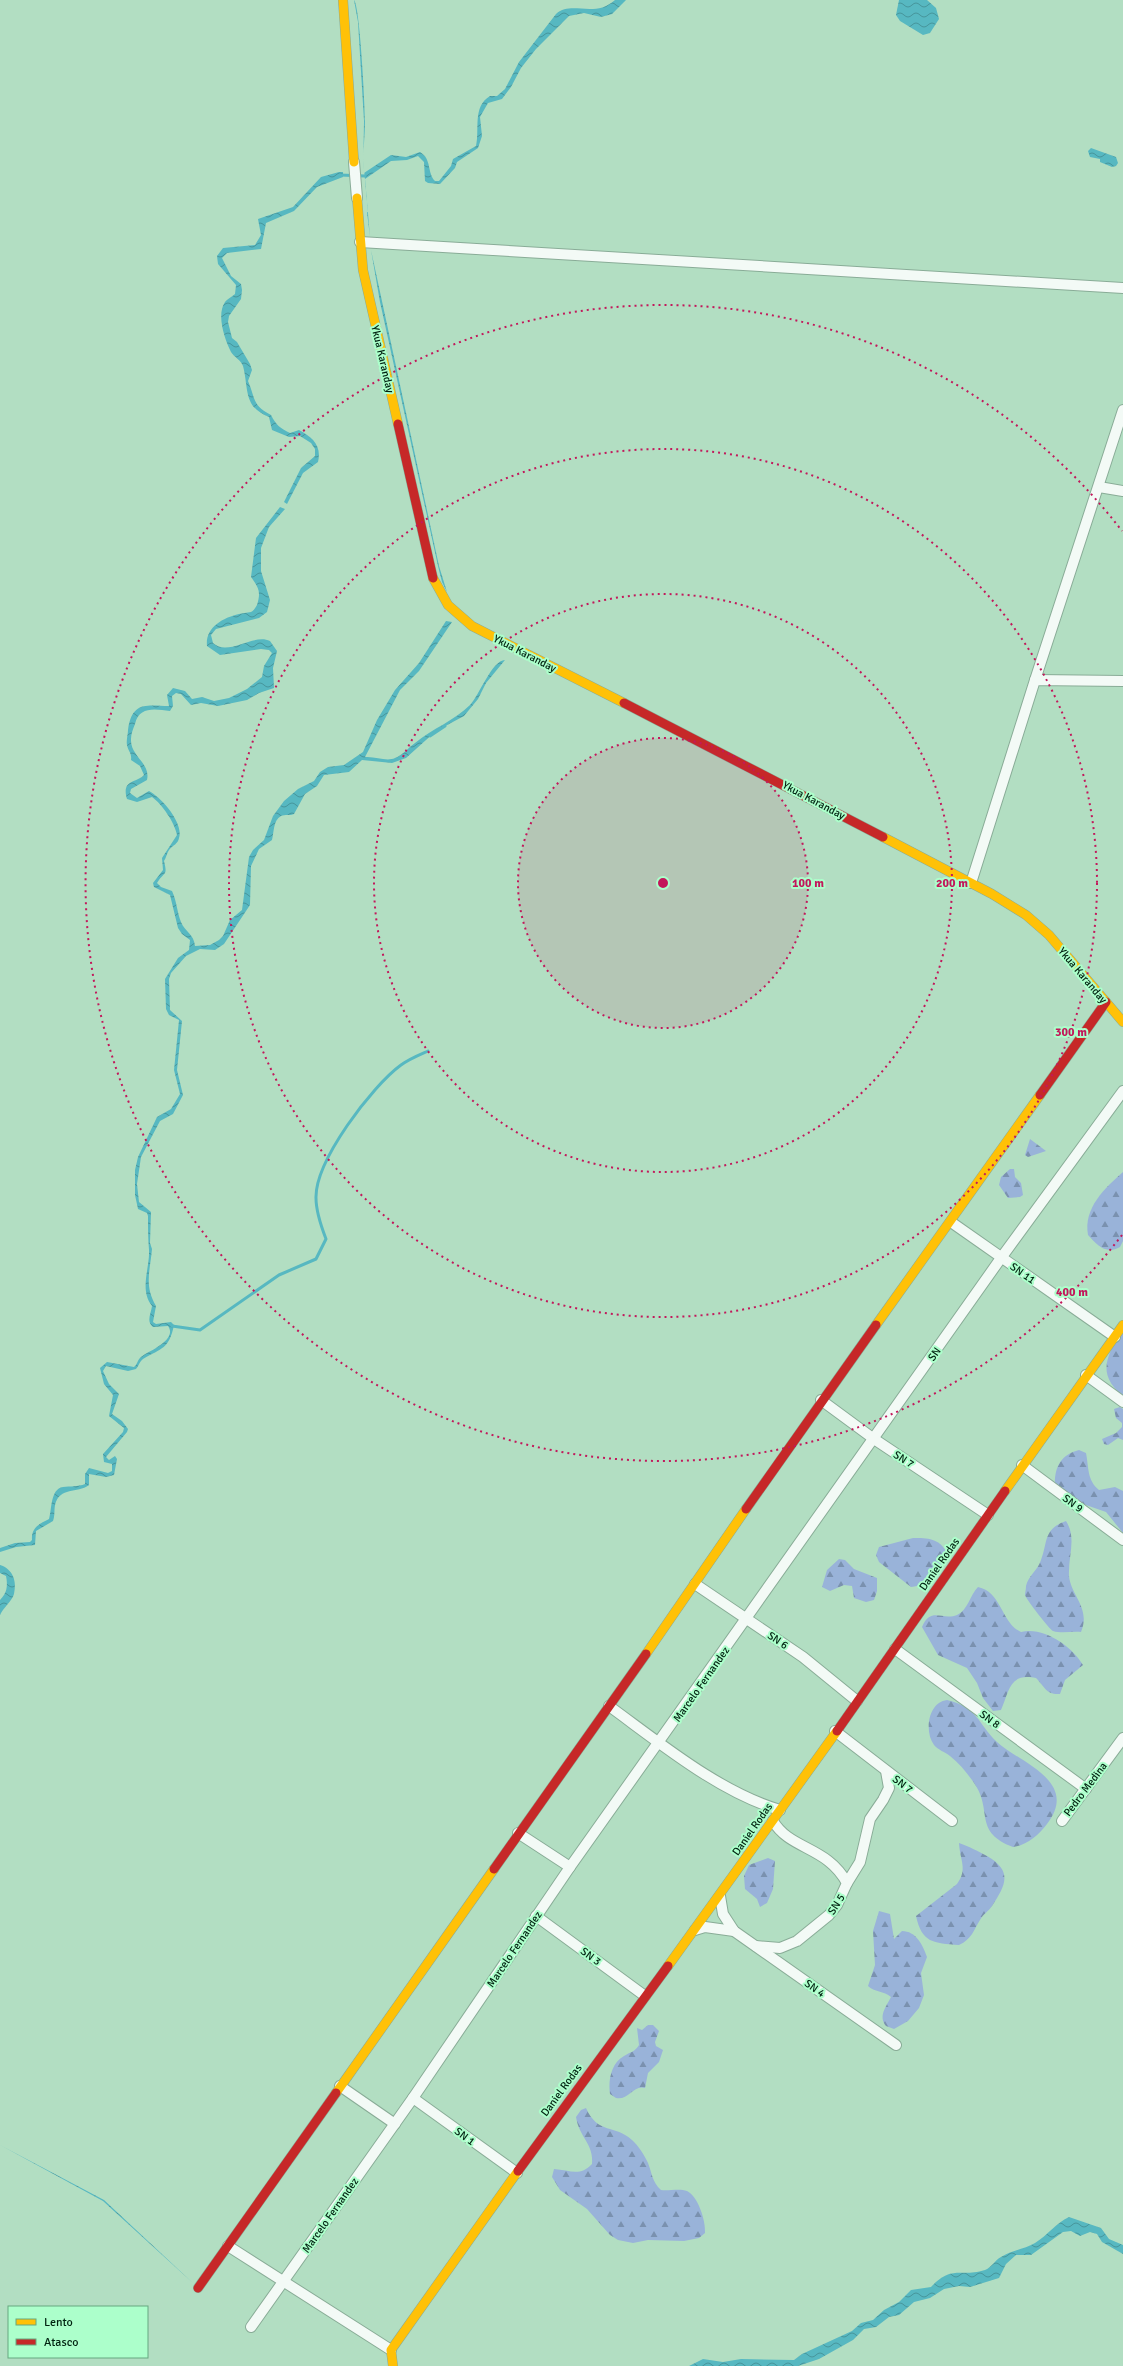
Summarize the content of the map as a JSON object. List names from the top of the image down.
{
  "streets": {
    "street": [
      "Ykua Karanday",
      "SN 11",
      "SN",
      "SN 7",
      "SN 9",
      "Daniel Rodas",
      "SN 6",
      "Marcelo Fernandez",
      "SN 8",
      "Pedro Medina",
      "SN 5",
      "SN 3",
      "SN 4",
      "SN 1"
    ]
  },
  "crossings": [
    ["SN 11", "SN"],
    ["SN 11", "Daniel Rodas"],
    ["SN", "SN 7"],
    ["SN", "SN 6"],
    ["SN", "Marcelo Fernandez"],
    ["SN 7", "Daniel Rodas"],
    ["SN 9", "Daniel Rodas"],
    ["Daniel Rodas", "SN 6"],
    ["Daniel Rodas", "SN 8"],
    ["Daniel Rodas", "SN 5"],
    ["Daniel Rodas", "SN 3"],
    ["Daniel Rodas", "SN 4"],
    ["Daniel Rodas", "SN 1"],
    ["SN 6", "Marcelo Fernandez"],
    ["Marcelo Fernandez", "SN 3"],
    ["Marcelo Fernandez", "SN 1"],
    ["SN 8", "Pedro Medina"],
    ["SN 5", "SN 4"]
  ],
  "legend": ["Lento", "Atasco"],
  "rings": [
    "100 m",
    "200 m",
    "300 m",
    "400 m"
  ]
}
